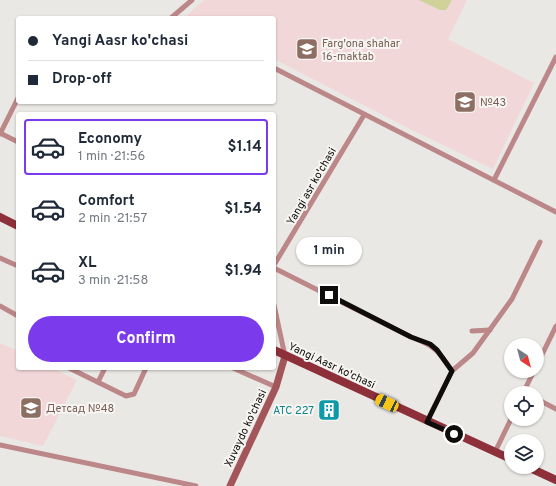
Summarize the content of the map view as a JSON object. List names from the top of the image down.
{
  "streets": {
    "main road": ["Yangi Aasr ko'chasi"],
    "street": ["Yangi asr ko'chasi", "Xuvaydo ko'chasi"]
  },
  "crossings": [
    ["Yangi Aasr ko'chasi", "Xuvaydo ko'chasi"]
  ],
  "places": {
    "school or university": ["Farg'ona shahar 16-maktab", "№43", "Детсад №48"],
    "building": ["АТС 227"]
  },
  "north": "bottom right",
  "page": {
    "banner": ["Yangi Aasr ko'chasi", "Drop-off"],
    "list": [
      {
        "name": "Economy",
        "note": "1 min · 21:56",
        "value": "$1.14"
      },
      {
        "name": "Comfort",
        "note": "2 min · 21:57",
        "value": "$1.54"
      },
      {
        "name": "XL",
        "note": "3 min · 21:58",
        "value": "$1.94"
      }
    ],
    "bubble": "1 min",
    "buttons": "Confirm"
  }
}
